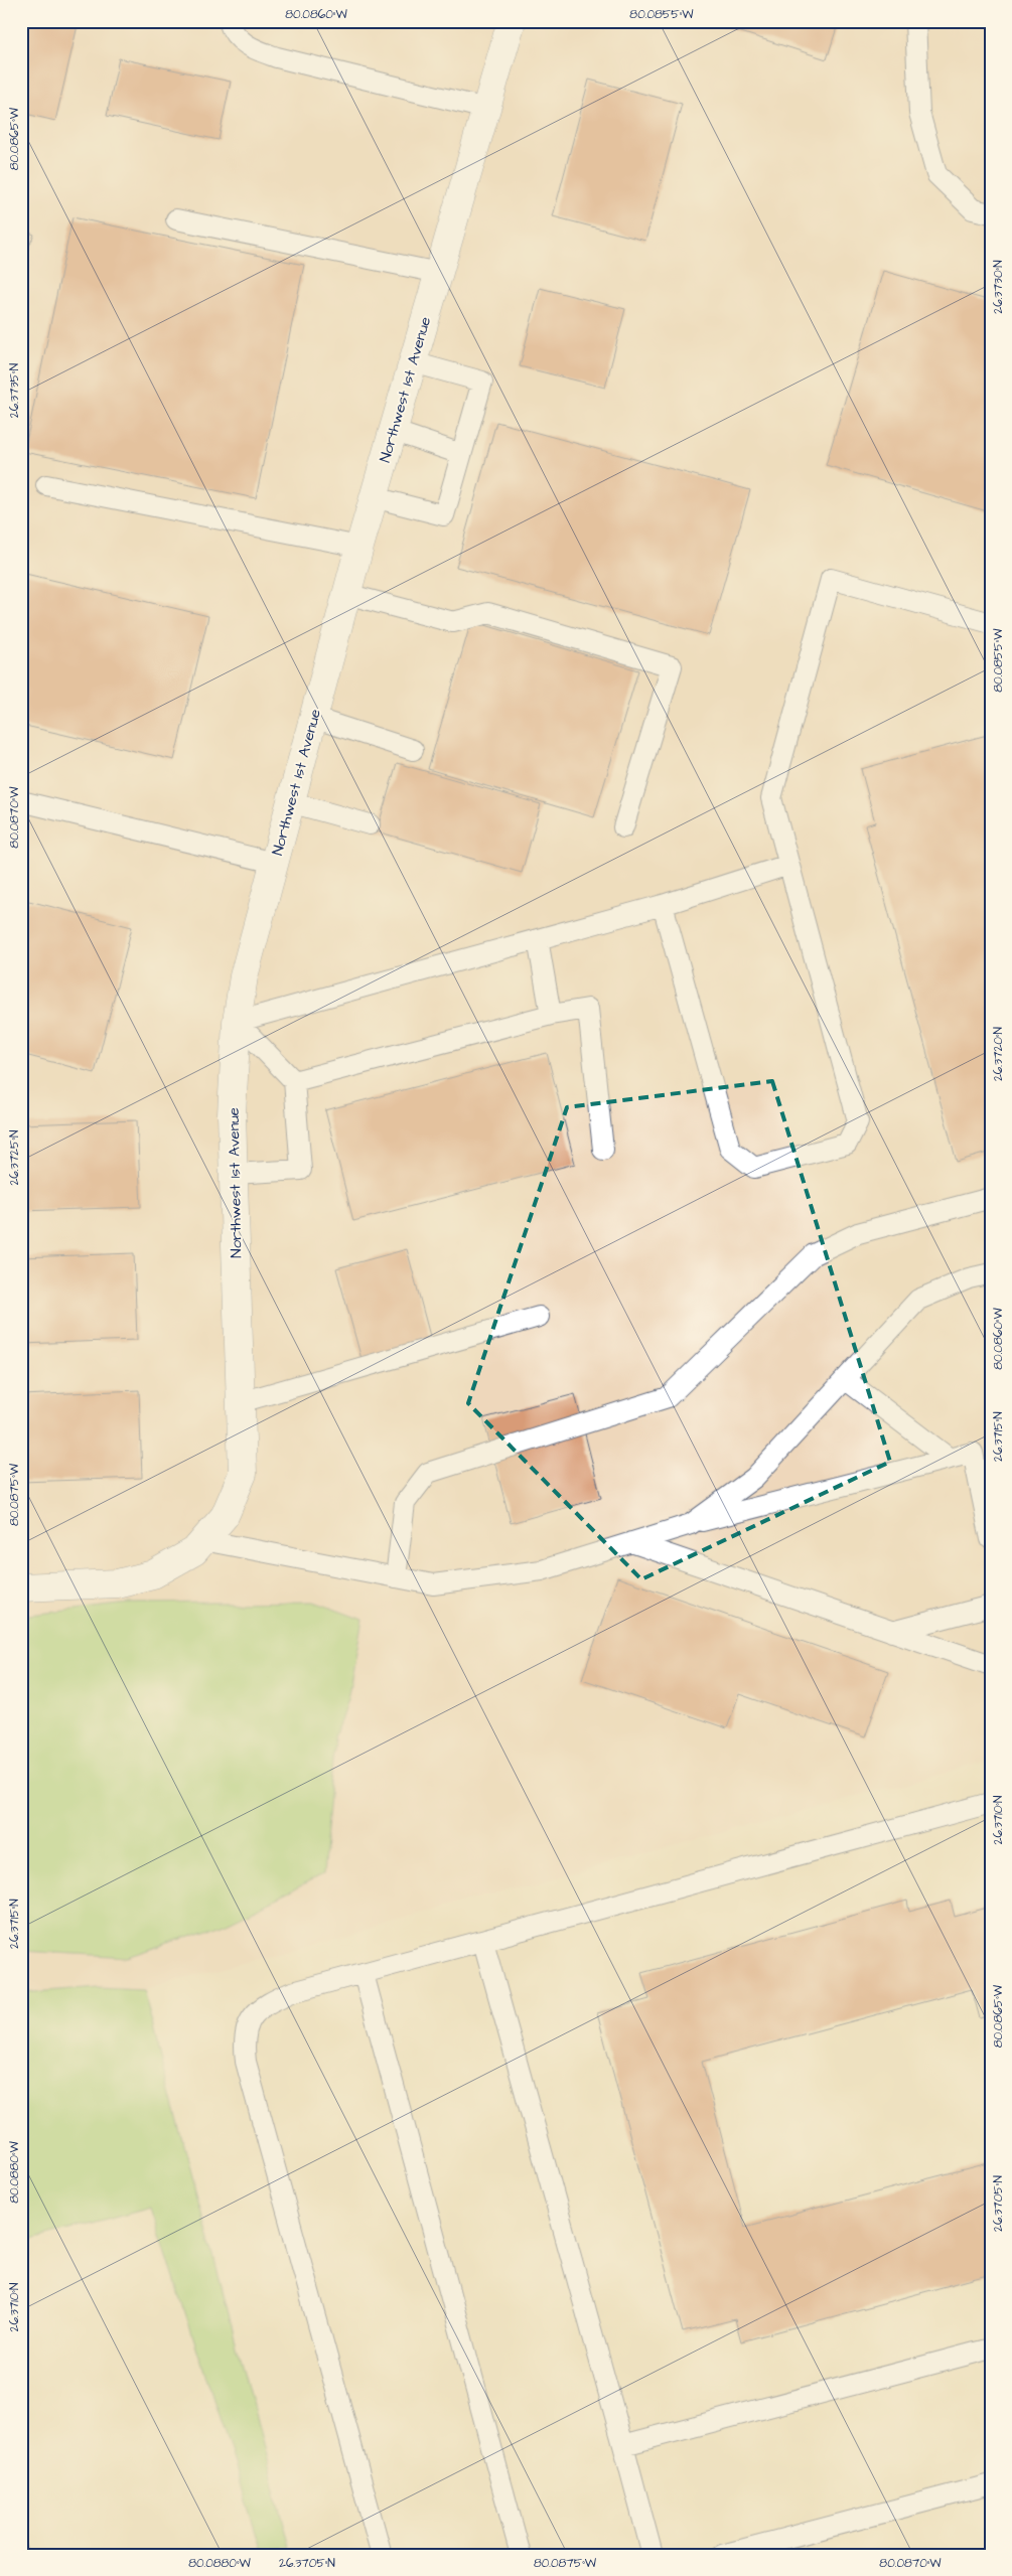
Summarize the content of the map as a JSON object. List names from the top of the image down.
{
  "streets": {
    "street": ["Northwest 1st Avenue"]
  },
  "coordinates": [
    "80.0860°W",
    "80.0855°W",
    "80.0865°W",
    "26.3730°N",
    "26.3735°N",
    "80.0870°W",
    "26.3720°N",
    "26.3725°N",
    "26.3715°N",
    "80.0875°W",
    "26.3710°N",
    "80.0880°W",
    "26.3705°N"
  ]
}
